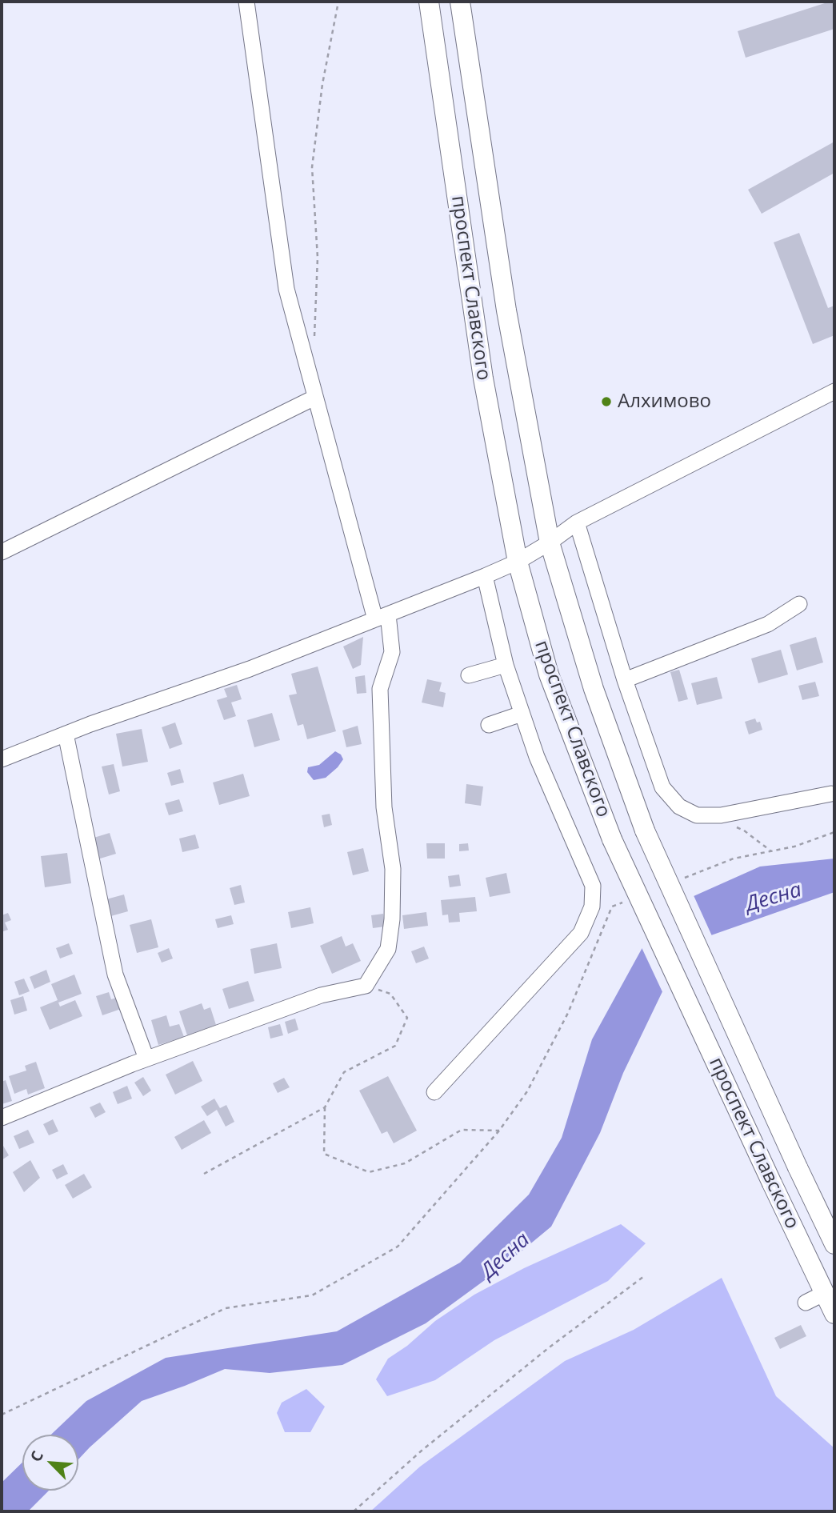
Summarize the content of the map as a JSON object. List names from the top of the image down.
{
  "streets": {
    "main road": ["проспект Славского"]
  },
  "water": ["Десна"],
  "places": ["Алхимово"],
  "north": "top left"
}
